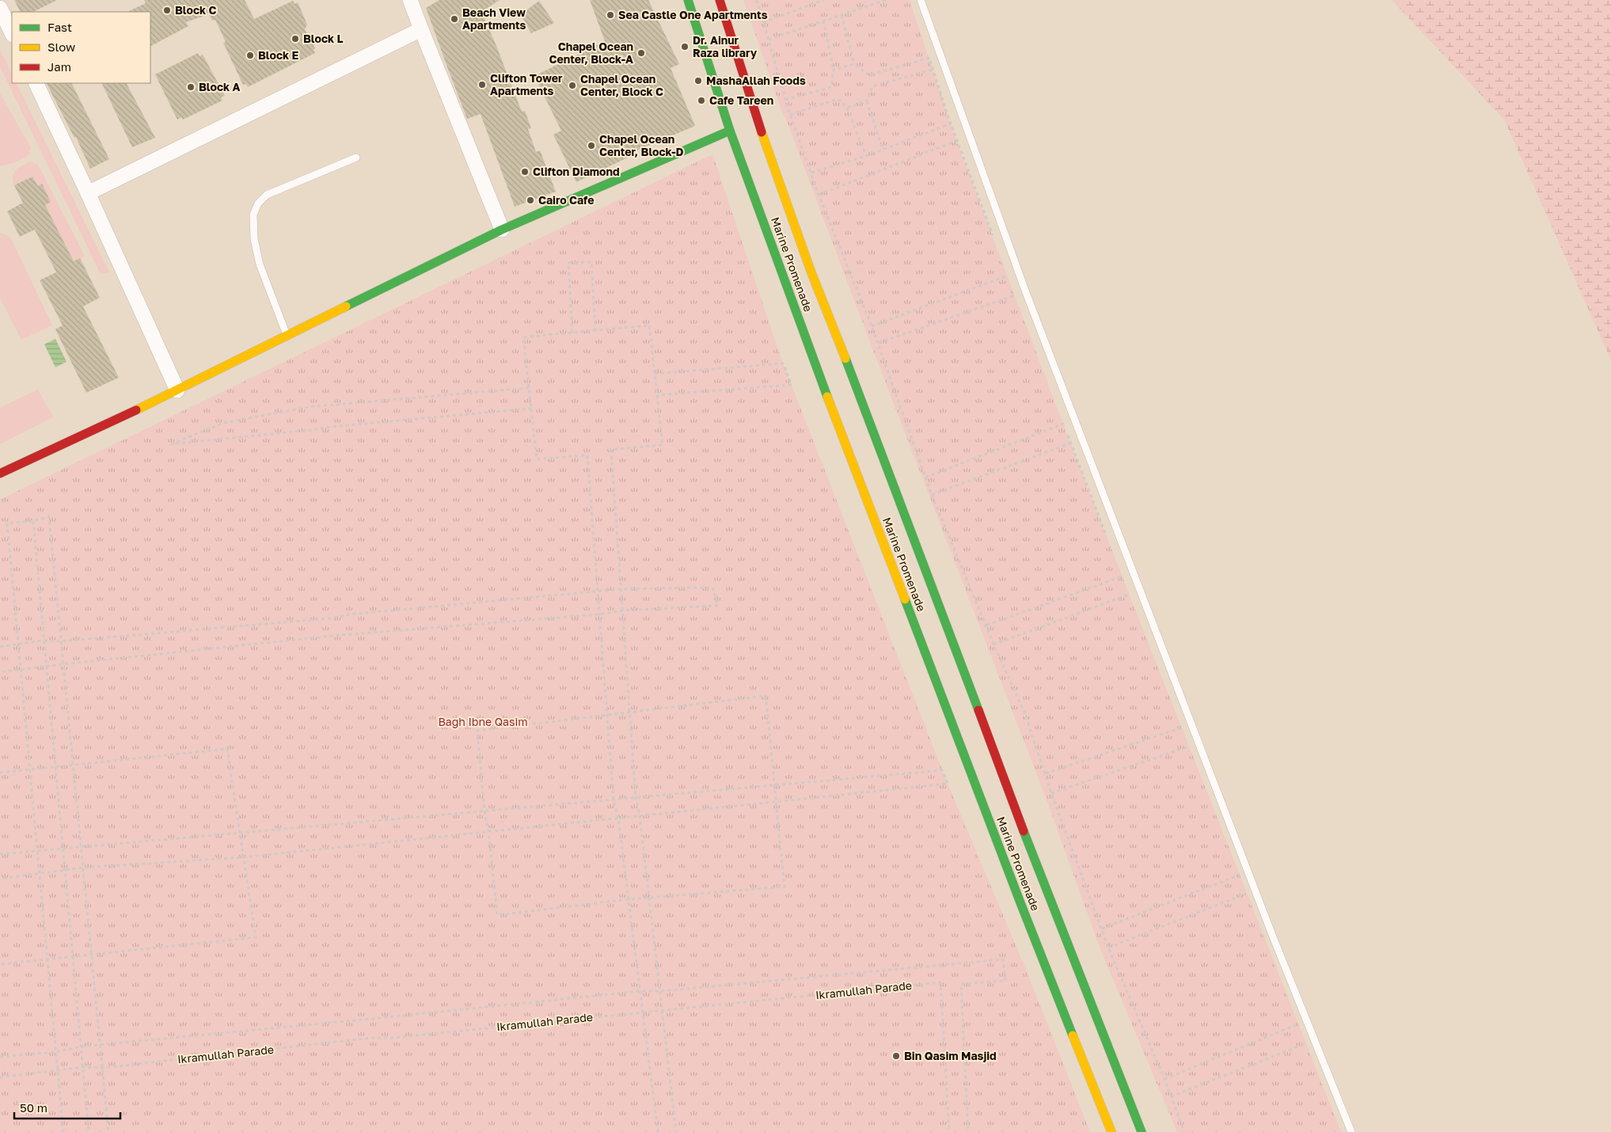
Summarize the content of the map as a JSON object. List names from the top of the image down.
{
  "streets": {
    "main road": ["Marine Promenade"],
    "path": ["Ikramullah Parade"]
  },
  "parks": ["Bagh Ibne Qasim"],
  "places": [
    "Block C",
    "Sea Castle One Apartments",
    "Beach View Apartments",
    "Block L",
    "Dr. Ainur Raza library",
    "Chapel Ocean Center, Block-A",
    "Block E",
    "MashaAllah Foods",
    "Clifton Tower Apartments",
    "Chapel Ocean Center, Block C",
    "Block A",
    "Cafe Tareen",
    "Chapel Ocean Center, Block-D",
    "Clifton Diamond",
    "Cairo Cafe",
    "Bin Qasim Masjid"
  ],
  "legend": ["Fast", "Slow", "Jam"],
  "scale_bar": "50 m"
}
